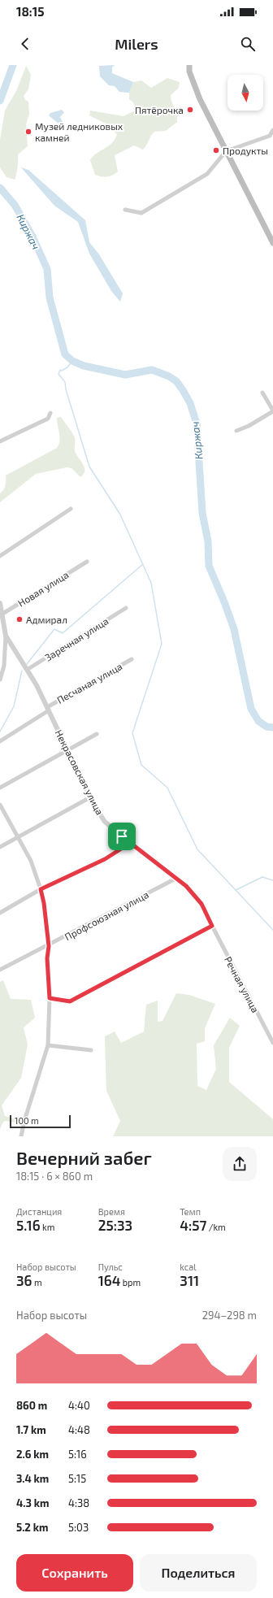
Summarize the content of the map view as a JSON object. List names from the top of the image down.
{
  "streets": {
    "street": [
      "Новая улица",
      "Заречная улица",
      "Песчаная улица",
      "Некрасовская улица",
      "Профсоюзная улица",
      "Речная улица"
    ]
  },
  "crossings": [
    ["Новая улица", "Некрасовская улица"],
    ["Заречная улица", "Некрасовская улица"],
    ["Песчаная улица", "Некрасовская улица"],
    ["Некрасовская улица", "Профсоюзная улица"],
    ["Некрасовская улица", "Речная улица"]
  ],
  "water": ["Киржач"],
  "places": [
    "Пятёрочка",
    "Музей ледниковых камней",
    "Продукты",
    "Адмирал"
  ],
  "scale_bar": "100 m",
  "north": "bottom",
  "page": {
    "status": "18:15",
    "header": "Milers",
    "scale": "100 m",
    "heading": ["Вечерний забег", "18:15 · 6 × 860 m"],
    "stats": [
      ["Дистанция", "5.16 km"],
      ["Время", "25:33"],
      ["Темп", "4:57 /km"],
      ["Набор высоты", "36 m"],
      ["Пульс", "164 bpm"],
      ["kcal", "311"]
    ],
    "chart": ["Набор высоты", "294–298 m"],
    "list": [
      {
        "name": "860 m",
        "note": "4:40"
      },
      {
        "name": "1.7 km",
        "note": "4:48"
      },
      {
        "name": "2.6 km",
        "note": "5:16"
      },
      {
        "name": "3.4 km",
        "note": "5:15"
      },
      {
        "name": "4.3 km",
        "note": "4:38"
      },
      {
        "name": "5.2 km",
        "note": "5:03"
      }
    ],
    "buttons": ["Сохранить", "Поделиться"]
  }
}
